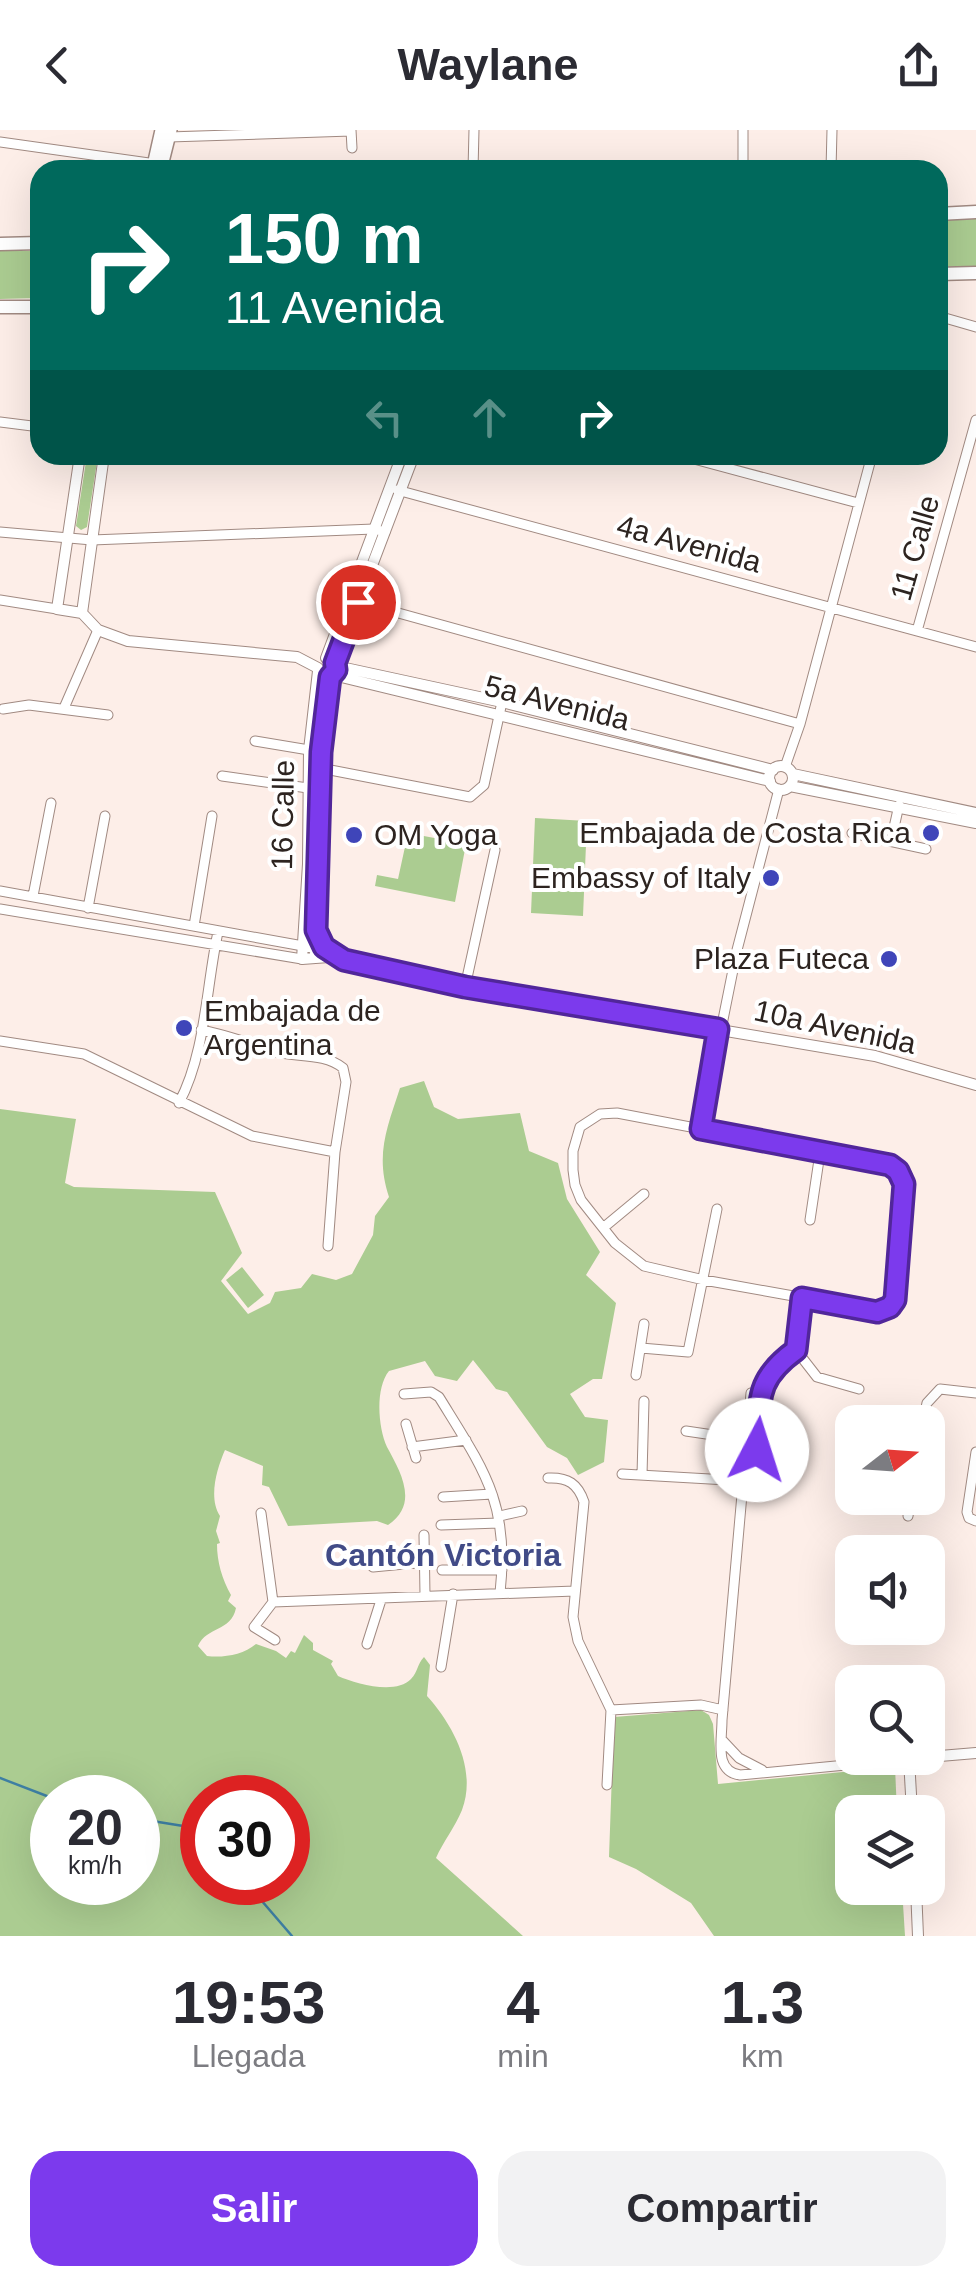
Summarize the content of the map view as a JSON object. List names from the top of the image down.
{
  "streets": {
    "street": [
      "4a Avenida",
      "11 Calle",
      "5a Avenida",
      "16 Calle",
      "10a Avenida"
    ]
  },
  "crossings": [
    ["4a Avenida", "11 Calle"],
    ["4a Avenida", "16 Calle"],
    ["5a Avenida", "16 Calle"],
    ["16 Calle", "10a Avenida"]
  ],
  "districts": ["Cantón Victoria"],
  "places": [
    "Embajada de Costa Rica",
    "OM Yoga",
    "Embassy of Italy",
    "Plaza Futeca",
    "Embajada de Argentina"
  ],
  "north": "right",
  "page": {
    "header": "Waylane",
    "turn": ["150 m", "11 Avenida"],
    "speed": "20 km/h",
    "limit": "30",
    "eta": [
      "19:53",
      "Llegada",
      "4",
      "min",
      "1.3",
      "km"
    ],
    "buttons": ["Salir", "Compartir"]
  }
}
